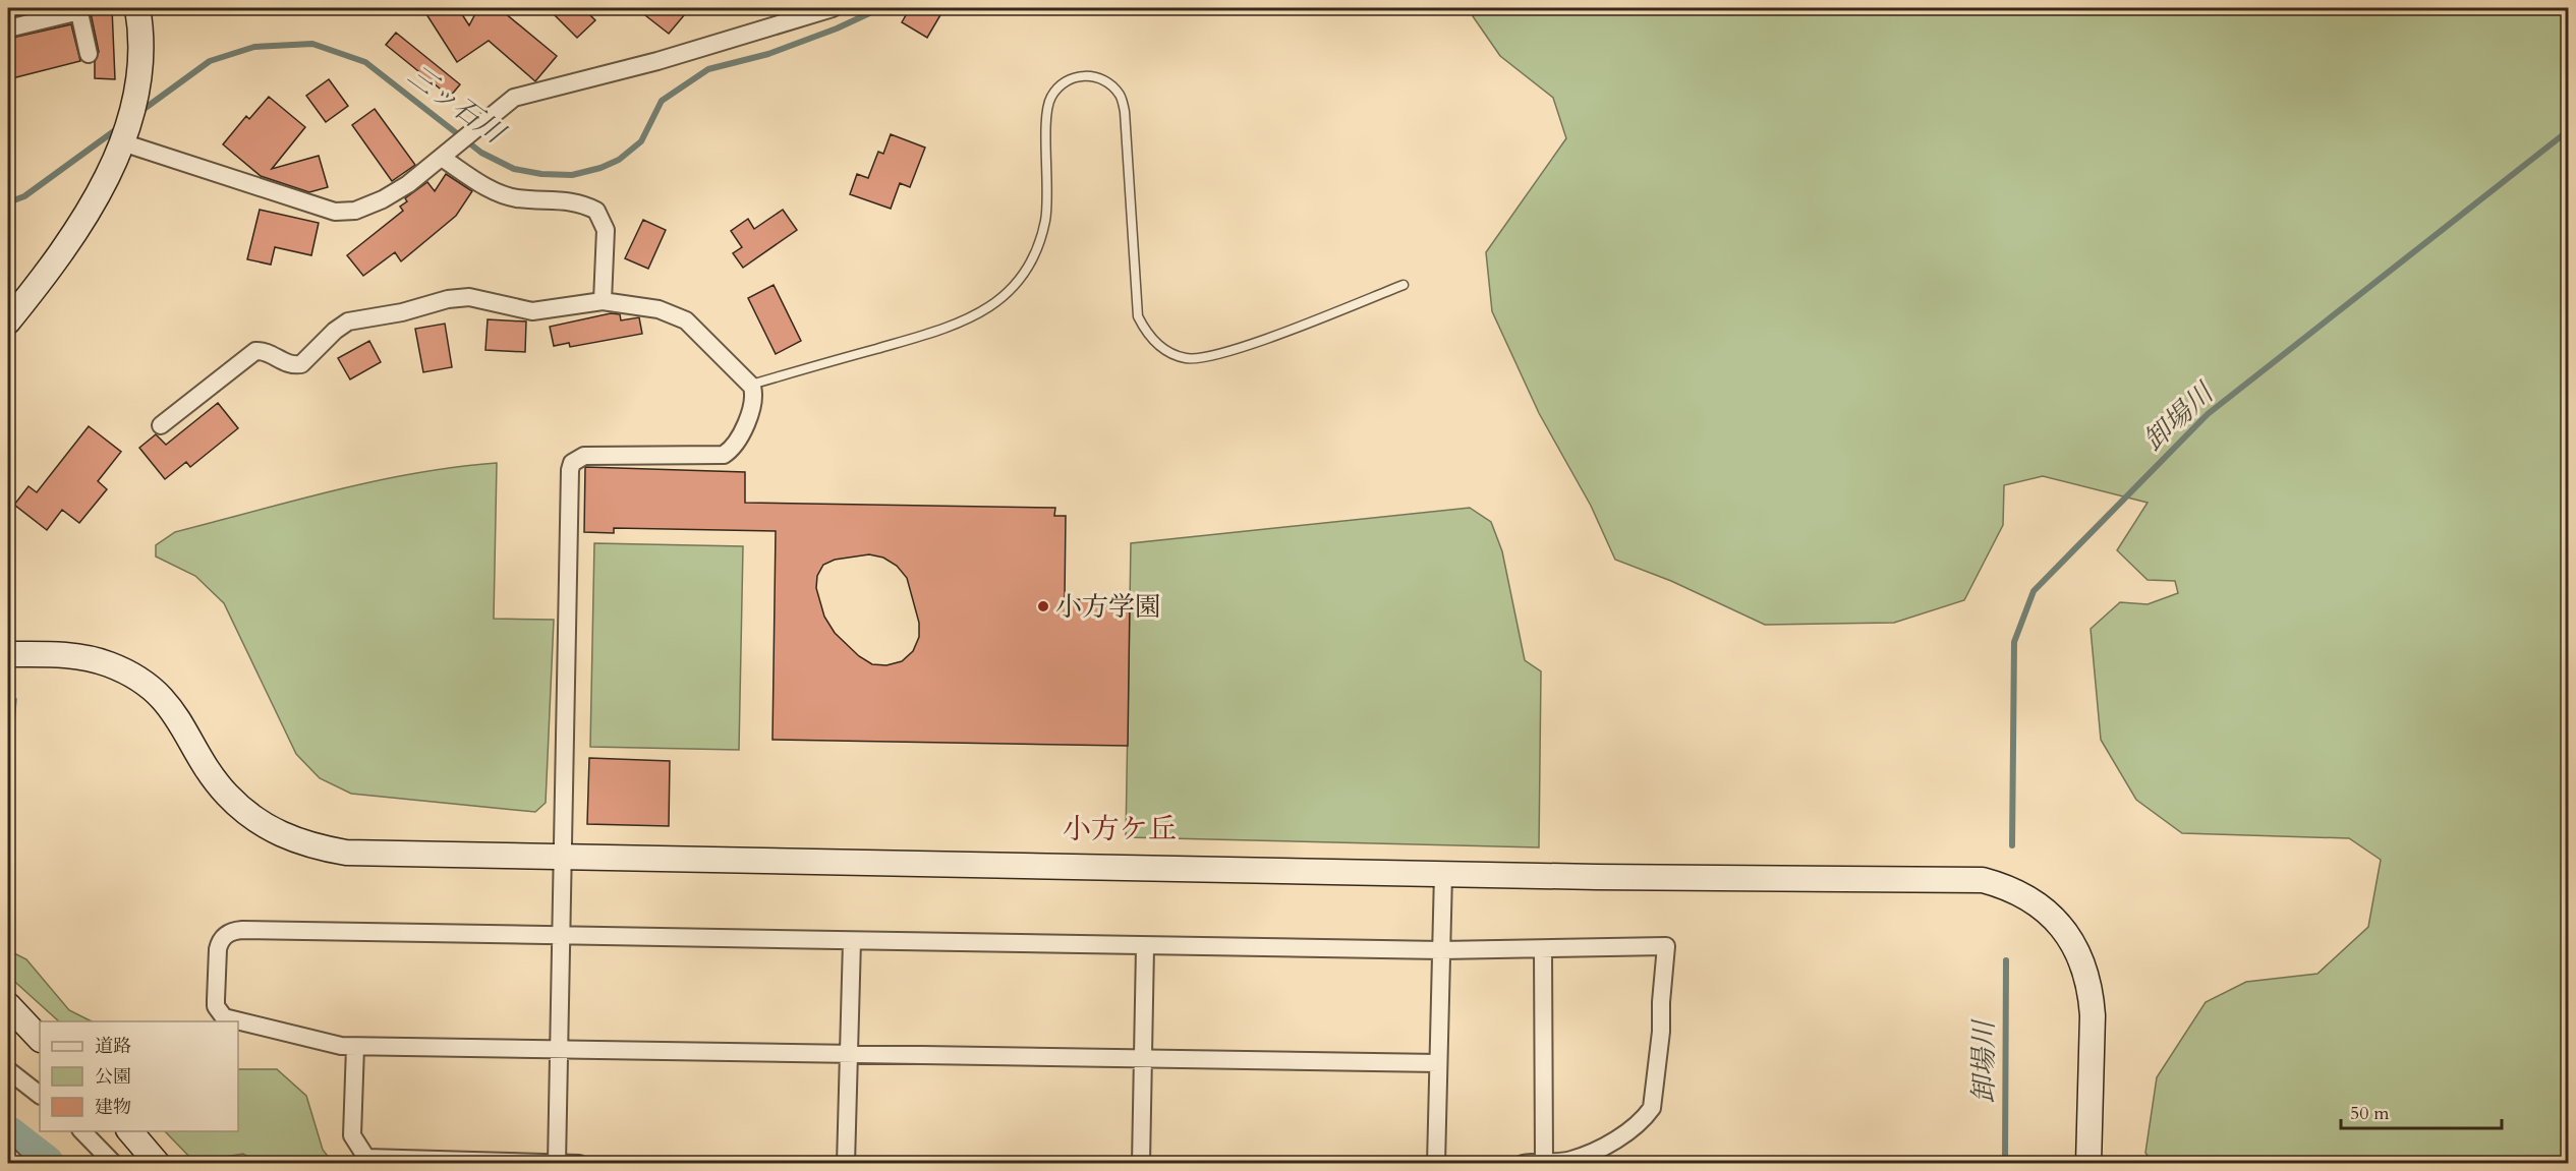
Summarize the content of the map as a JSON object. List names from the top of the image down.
{
  "districts": ["小方ケ丘"],
  "water": ["三ッ石川", "卸場川"],
  "places": ["小方学園"],
  "legend": ["道路", "公園", "建物"],
  "scale_bar": "50 m"
}
